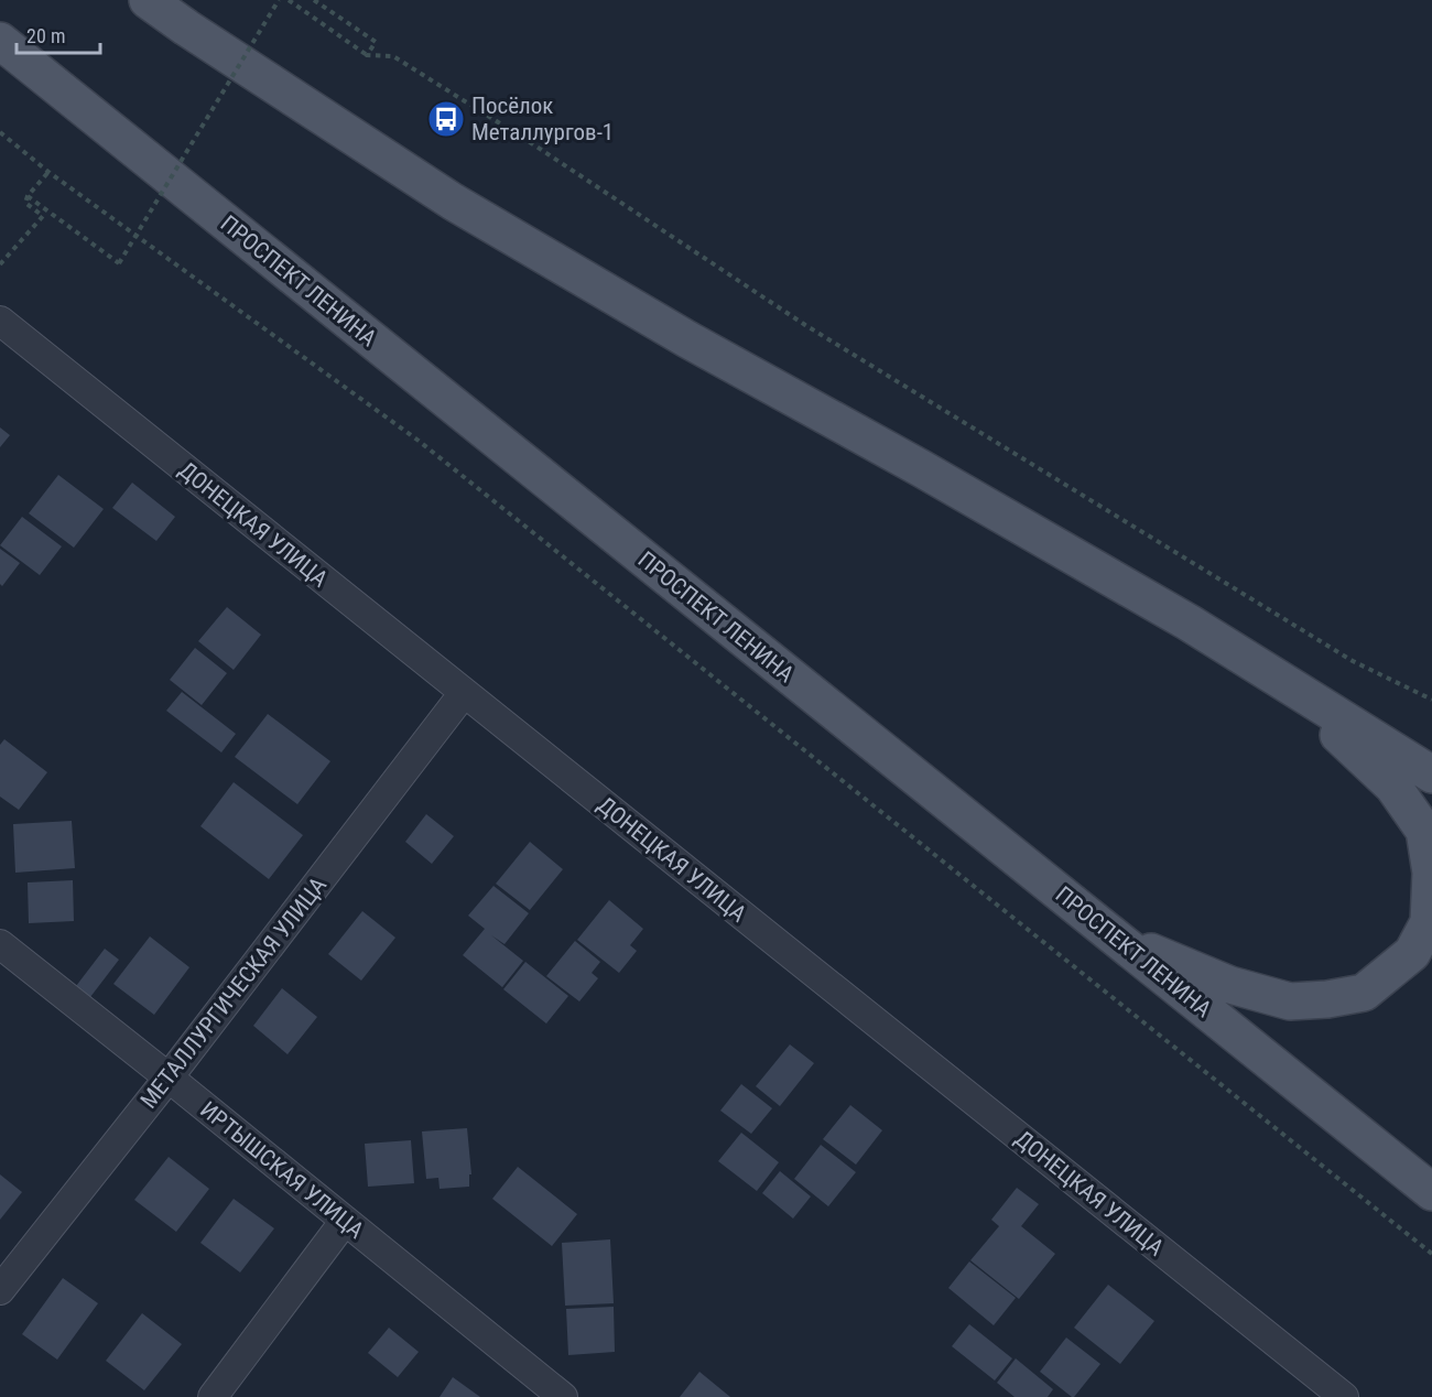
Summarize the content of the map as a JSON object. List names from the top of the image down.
{
  "streets": {
    "main road": ["ПРОСПЕКТ ЛЕНИНА"],
    "street": ["ДОНЕЦКАЯ УЛИЦА", "МЕТАЛЛУРГИЧЕСКАЯ УЛИЦА", "ИРТЫШСКАЯ УЛИЦА"]
  },
  "crossings": [
    ["ДОНЕЦКАЯ УЛИЦА", "МЕТАЛЛУРГИЧЕСКАЯ УЛИЦА"],
    ["МЕТАЛЛУРГИЧЕСКАЯ УЛИЦА", "ИРТЫШСКАЯ УЛИЦА"]
  ],
  "places": {
    "bus stop": ["Посёлок Металлургов-1"]
  },
  "scale_bar": "20 m"
}
